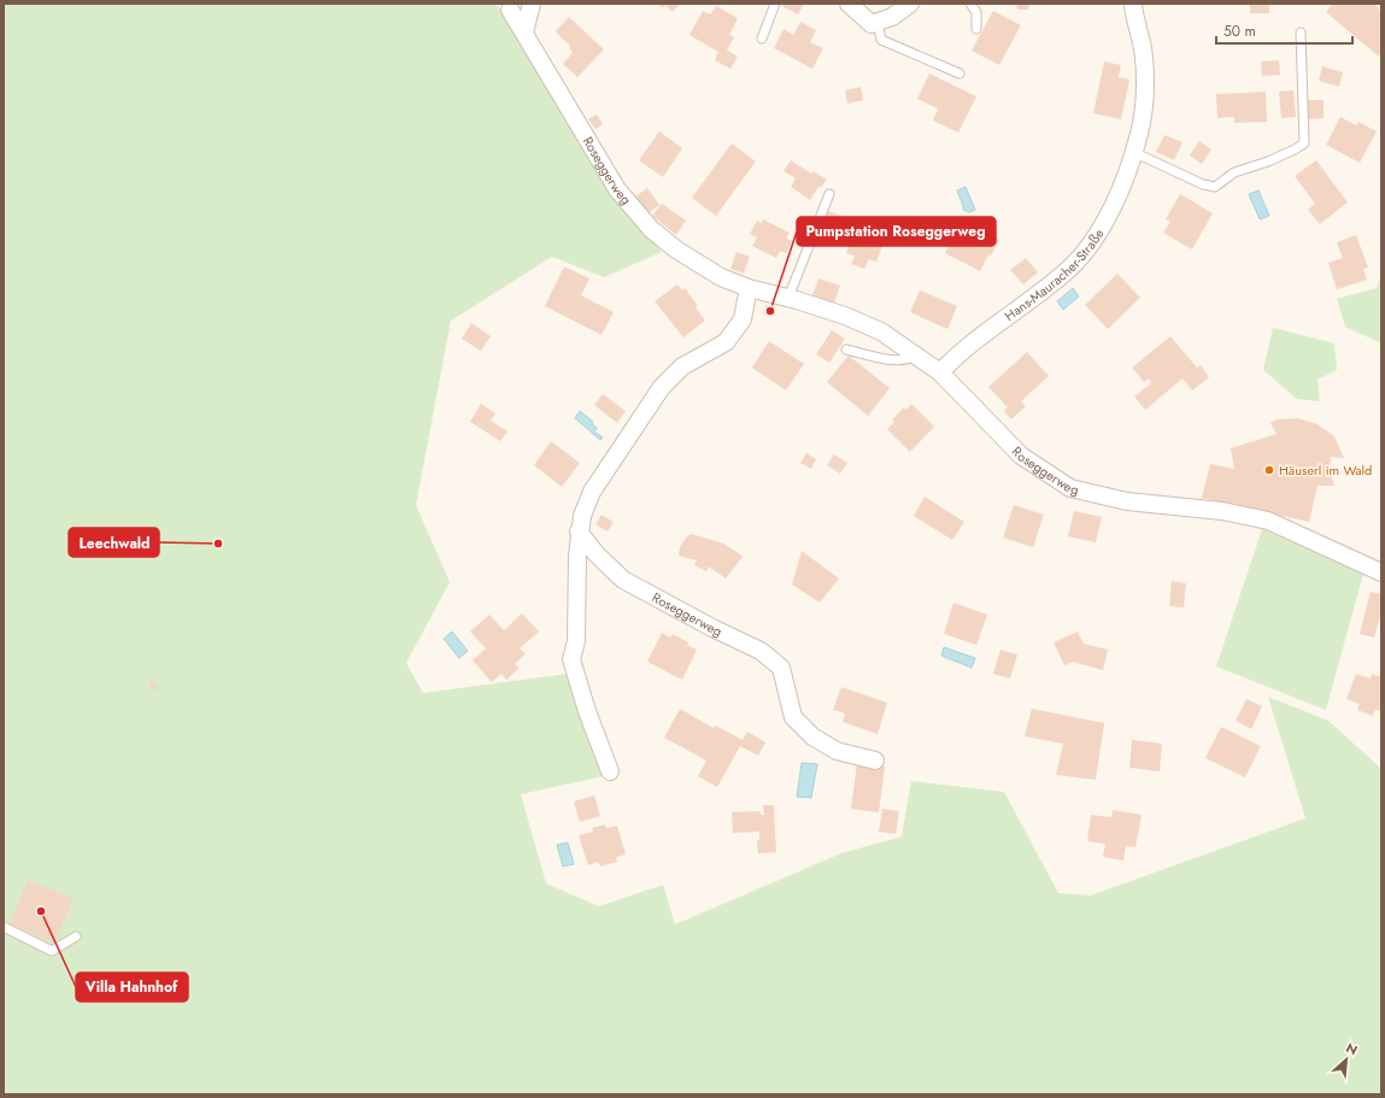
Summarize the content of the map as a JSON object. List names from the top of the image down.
{
  "streets": {
    "street": ["Roseggerweg", "Hans-Mauracher-Straße"]
  },
  "crossings": [
    ["Roseggerweg", "Hans-Mauracher-Straße"]
  ],
  "places": [
    "Pumpstation Roseggerweg",
    "Häuserl im Wald",
    "Leechwald",
    "Villa Hahnhof"
  ],
  "scale_bar": "50 m",
  "north": "top right"
}
